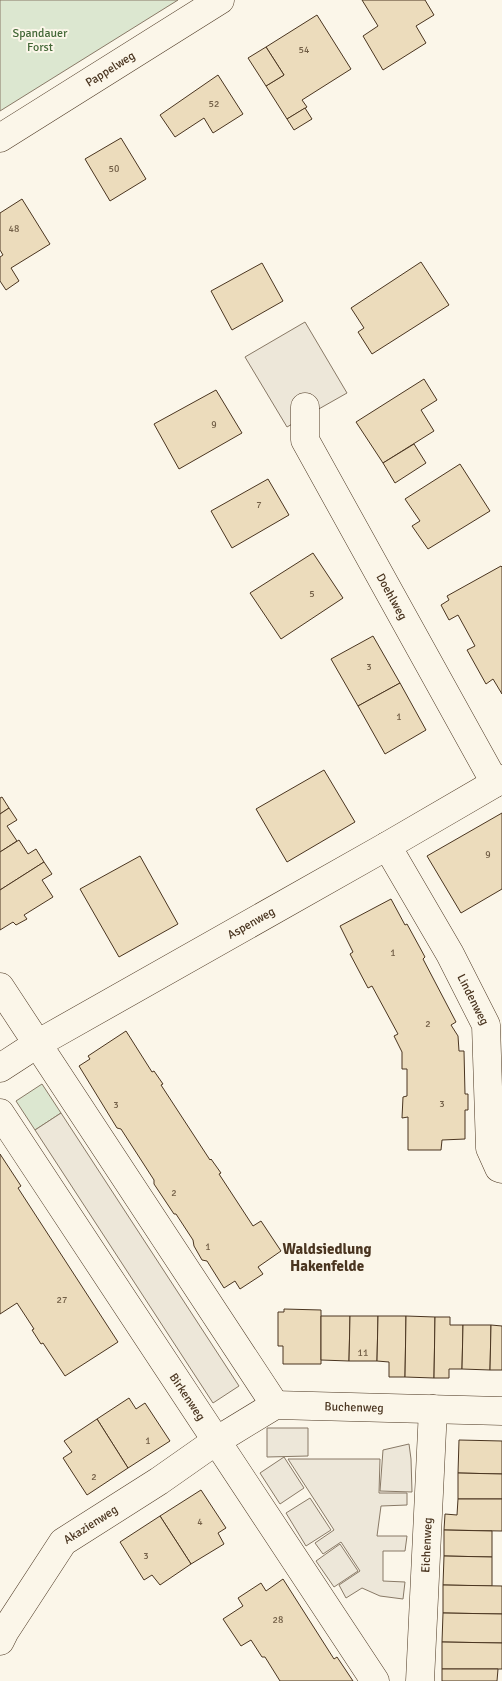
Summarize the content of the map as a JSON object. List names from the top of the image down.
{
  "streets": {
    "street": [
      "Pappelweg",
      "Doehlweg",
      "Aspenweg",
      "Lindenweg",
      "Birkenweg",
      "Buchenweg",
      "Akazienweg",
      "Eichenweg"
    ]
  },
  "crossings": [
    ["Doehlweg", "Aspenweg"],
    ["Aspenweg", "Lindenweg"],
    ["Birkenweg", "Akazienweg"],
    ["Buchenweg", "Eichenweg"]
  ],
  "districts": ["Waldsiedlung Hakenfelde"],
  "parks": ["Spandauer Forst"],
  "house_numbers": [
    "54",
    "52",
    "50",
    "48",
    "9",
    "7",
    "5",
    "3",
    "1",
    "9",
    "1",
    "2",
    "3",
    "3",
    "2",
    "1",
    "27",
    "11",
    "1",
    "2",
    "4",
    "3",
    "28"
  ]
}
